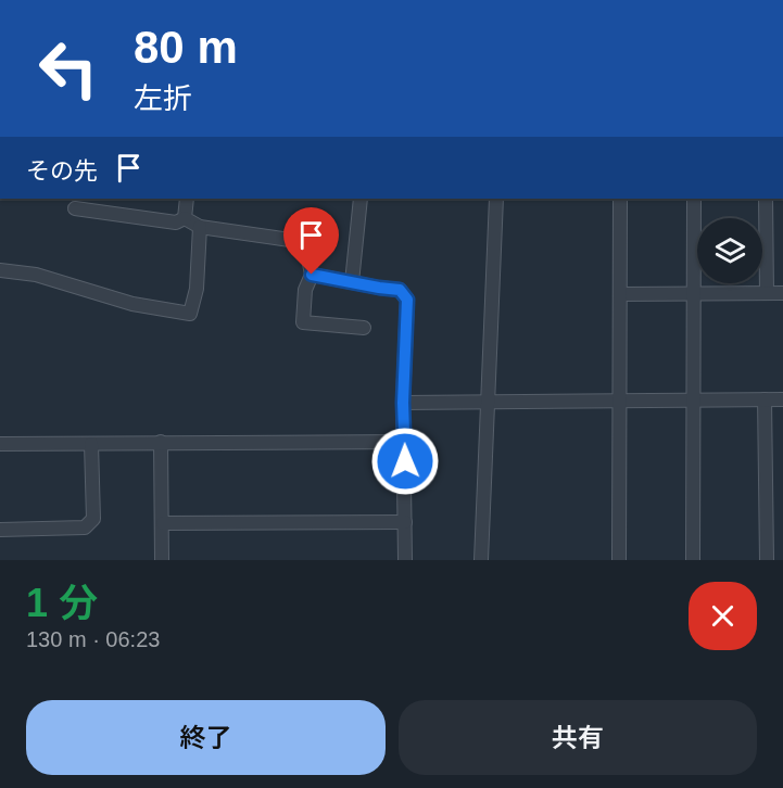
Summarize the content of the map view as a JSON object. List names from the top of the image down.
{
  "page": {
    "turn": ["80 m", "左折"],
    "then": "その先",
    "heading": ["1 分", "130 m · 06:23"],
    "buttons": ["終了", "共有"]
  }
}
